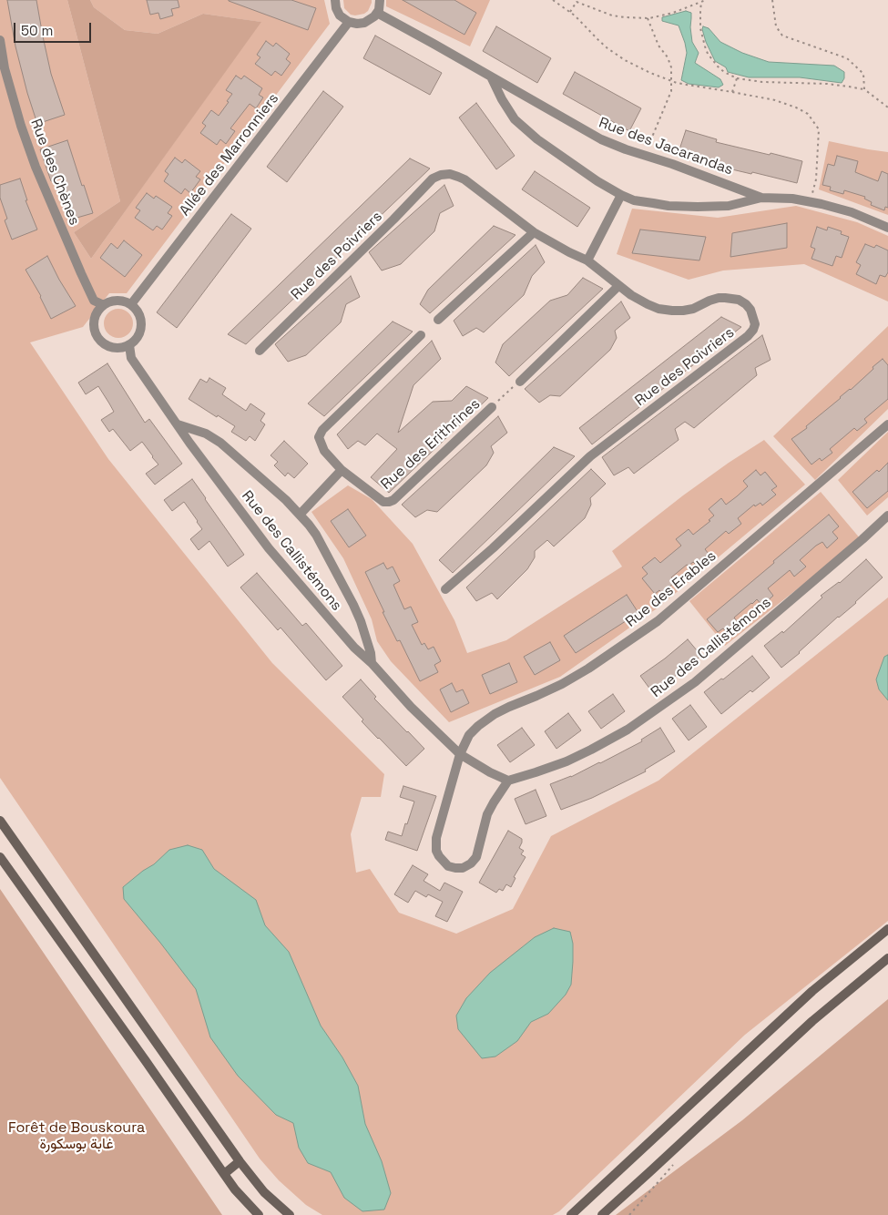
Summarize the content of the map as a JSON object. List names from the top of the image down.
{
  "streets": {
    "street": [
      "Rue des Jacarandas",
      "Allée des Marronniers",
      "Rue des Chènes",
      "Rue des Poivriers",
      "Rue des Erithrines",
      "Rue des Callistémons",
      "Rue des Erables"
    ]
  },
  "crossings": [
    ["Allée des Marronniers", "Rue des Chènes"],
    ["Allée des Marronniers", "Rue des Callistémons"],
    ["Rue des Chènes", "Rue des Callistémons"],
    ["Rue des Callistémons", "Rue des Erables"]
  ],
  "parks": ["Forêt de Bouskoura غابة بوسكورة"],
  "scale_bar": "50 m"
}
